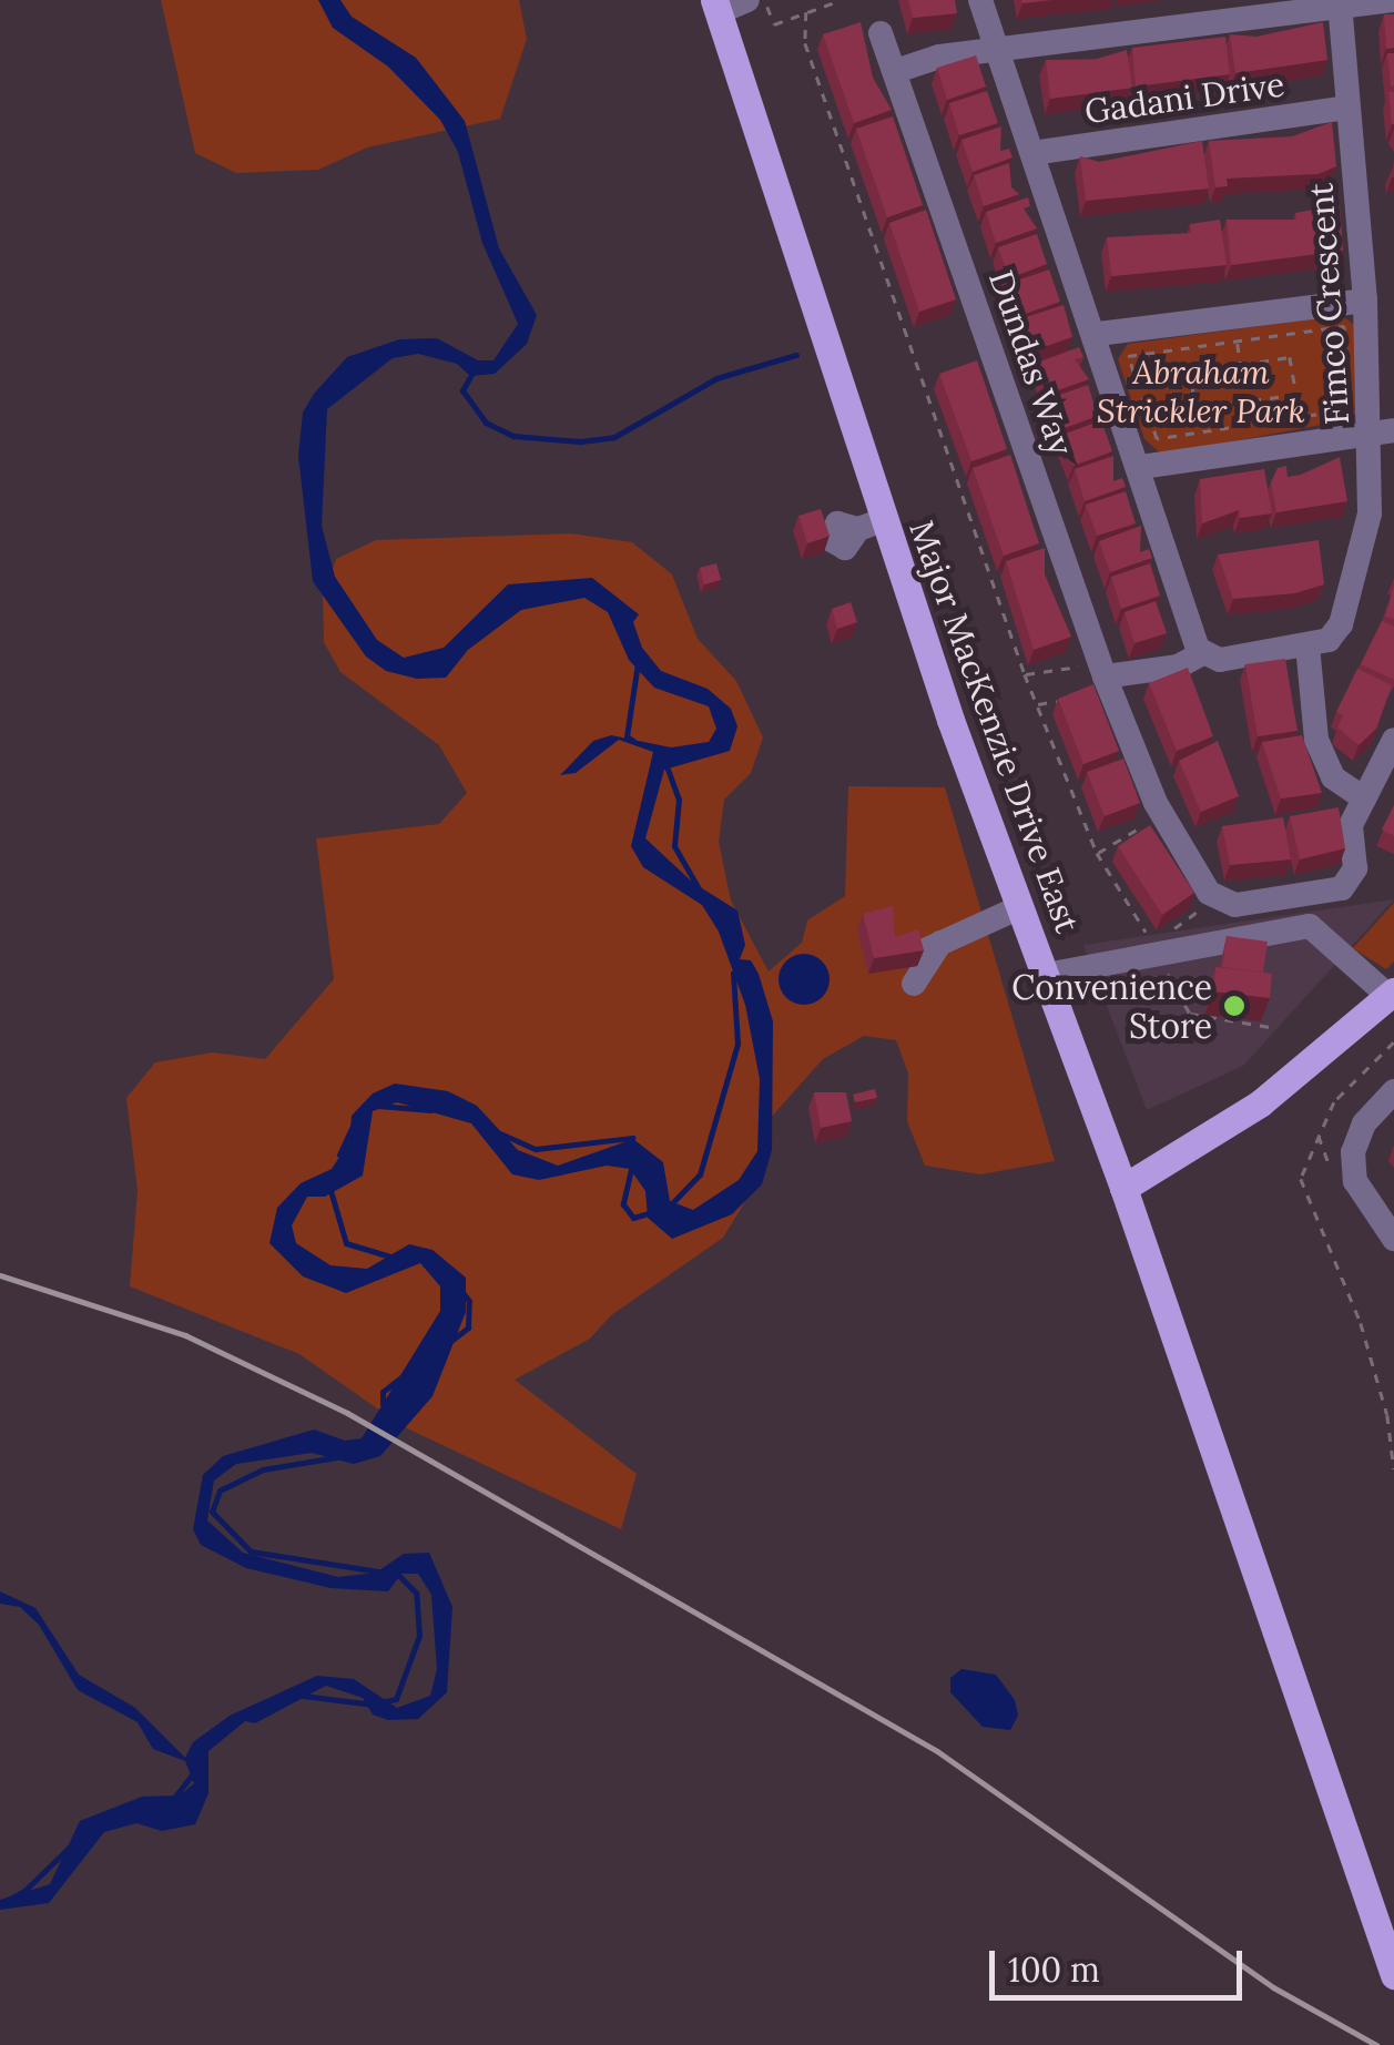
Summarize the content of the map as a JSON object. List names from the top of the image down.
{
  "streets": {
    "main road": ["Major MacKenzie Drive East"],
    "street": ["Gadani Drive", "Fimco Crescent", "Dundas Way"]
  },
  "crossings": [
    ["Gadani Drive", "Fimco Crescent"]
  ],
  "parks": ["Abraham Strickler Park"],
  "places": ["Convenience Store"],
  "scale_bar": "100 m"
}
